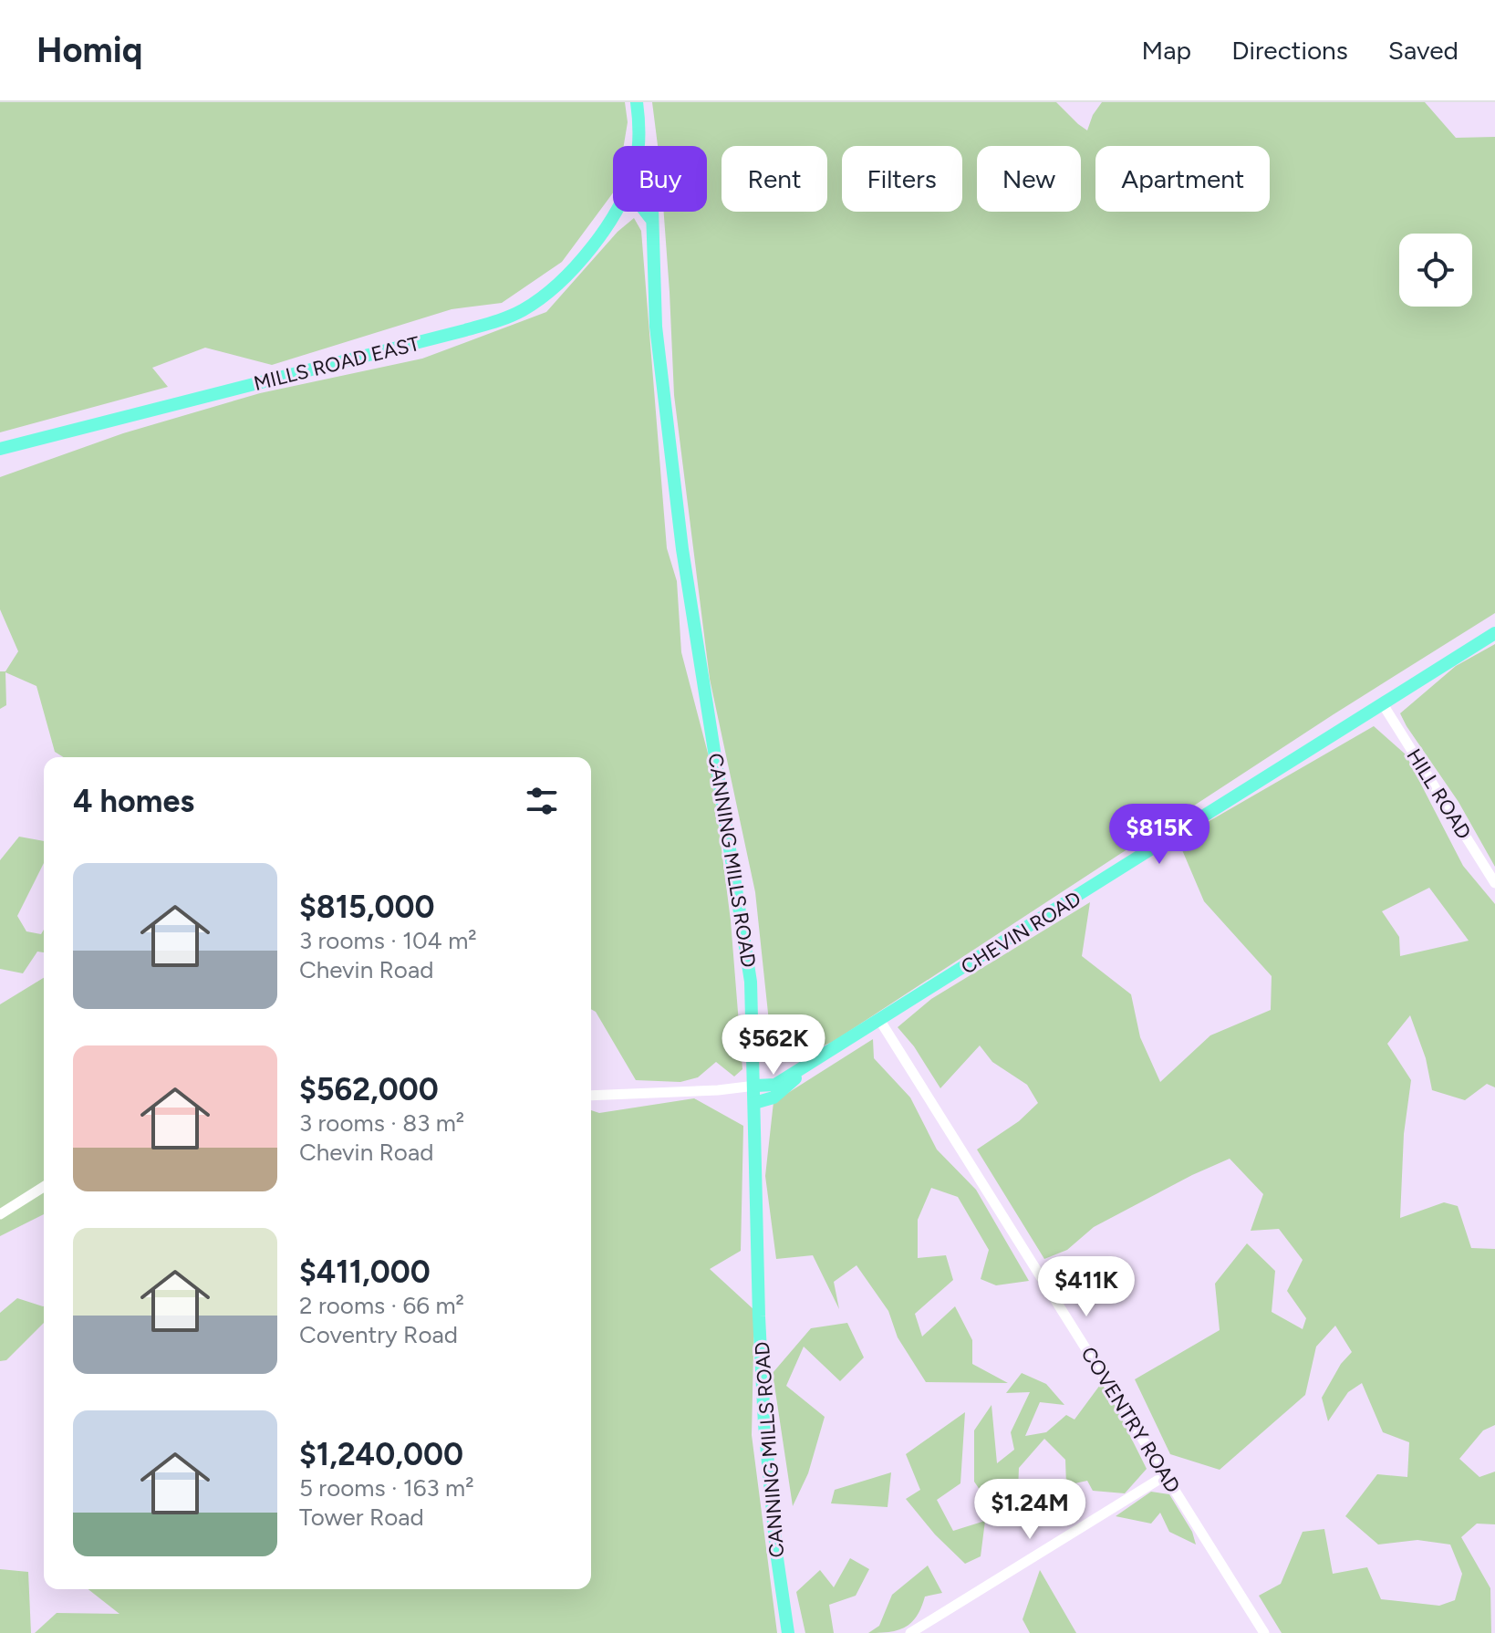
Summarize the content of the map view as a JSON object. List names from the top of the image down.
{
  "streets": {
    "main road": ["MILLS ROAD EAST", "CANNING MILLS ROAD", "CHEVIN ROAD"],
    "street": ["HILL ROAD", "COVENTRY ROAD"]
  },
  "crossings": [
    ["HILL ROAD", "CHEVIN ROAD"],
    ["CANNING MILLS ROAD", "CHEVIN ROAD"],
    ["CHEVIN ROAD", "COVENTRY ROAD"]
  ],
  "page": {
    "header": "Homiq",
    "nav": ["Map", "Directions", "Saved"],
    "chip": [
      "Buy",
      "Rent",
      "Filters",
      "New",
      "Apartment"
    ],
    "heading": "4 homes",
    "price": [
      "$815K",
      "$562K",
      "$411K",
      "$1.24M"
    ],
    "list": [
      {
        "name": "$815,000",
        "note": "3 rooms · 104 m² · Chevin Road"
      },
      {
        "name": "$562,000",
        "note": "3 rooms · 83 m² · Chevin Road"
      },
      {
        "name": "$411,000",
        "note": "2 rooms · 66 m² · Coventry Road"
      },
      {
        "name": "$1,240,000",
        "note": "5 rooms · 163 m² · Tower Road"
      }
    ]
  }
}
